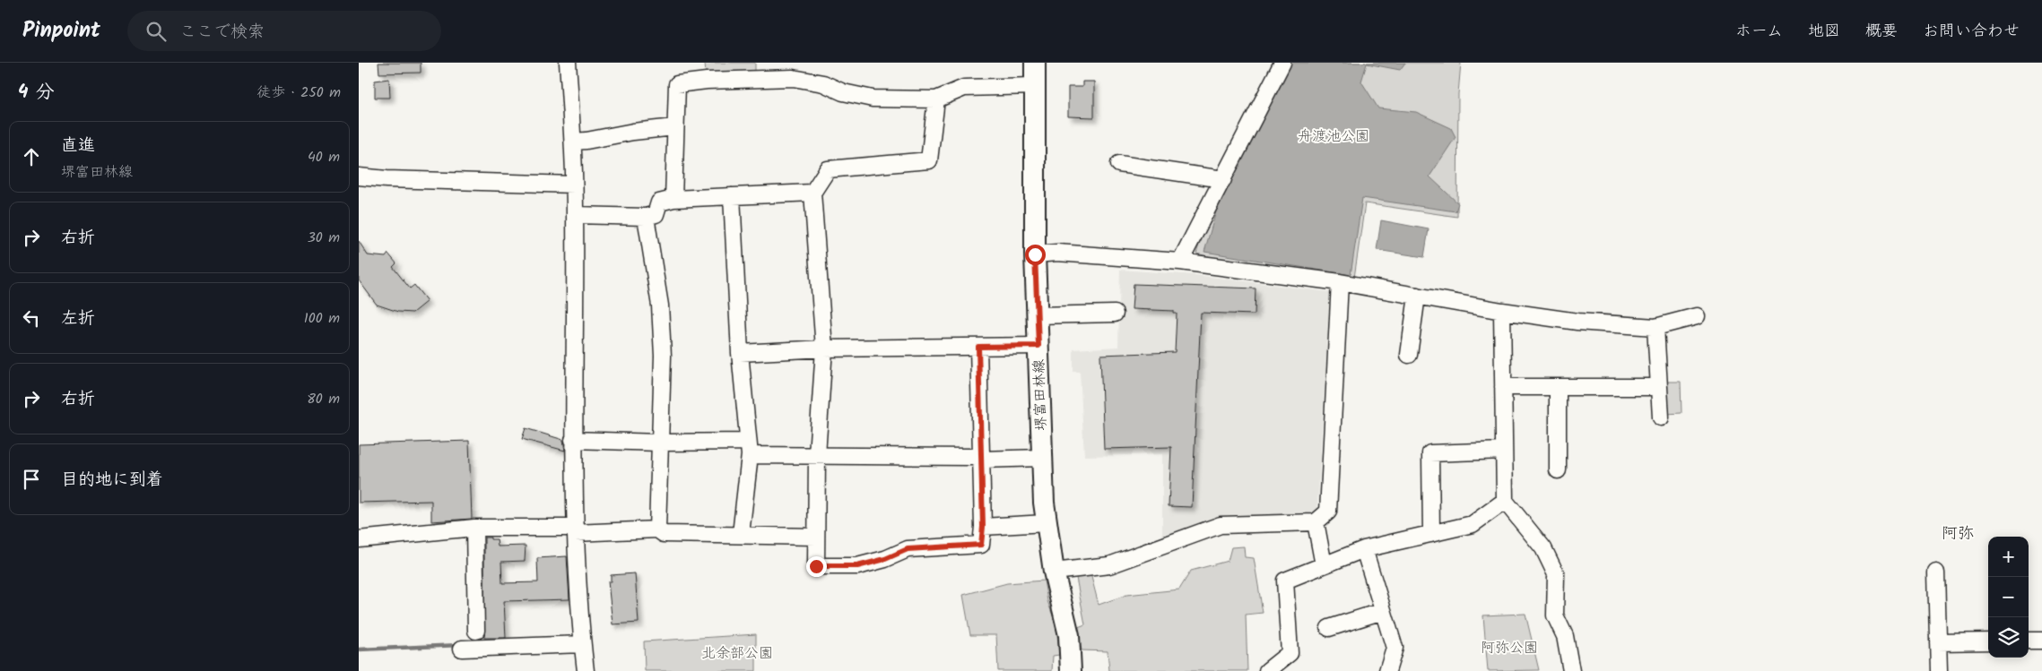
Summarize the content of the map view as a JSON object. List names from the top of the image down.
{
  "streets": {
    "main road": ["堺富田林線"]
  },
  "districts": ["阿弥"],
  "parks": ["舟渡池公園", "阿弥公園", "北余部公園"],
  "page": {
    "header": "Pinpoint",
    "search": "ここで検索",
    "nav": [
      "ホーム",
      "地図",
      "概要",
      "お問い合わせ"
    ],
    "heading": ["4 分", "徒歩 · 250 m"],
    "list": [
      ["直進", "堺富田林線", "40 m"],
      ["右折", "30 m"],
      ["左折", "100 m"],
      ["右折", "80 m"],
      "目的地に到着"
    ],
    "map_buttons": ["+", "−"]
  }
}
